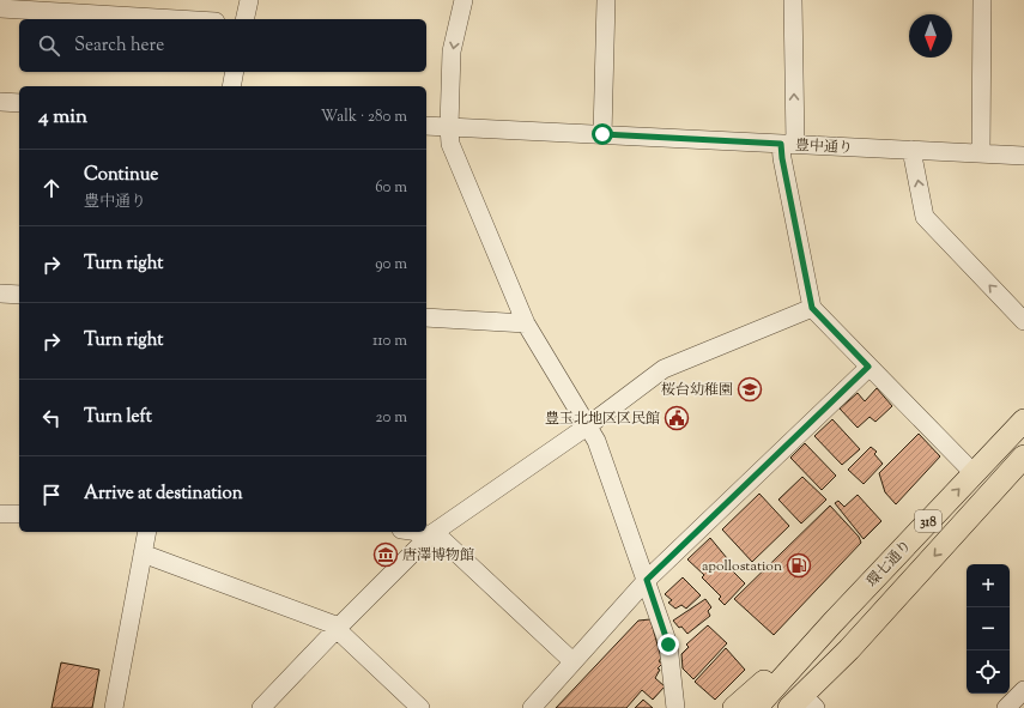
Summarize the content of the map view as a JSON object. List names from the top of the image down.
{
  "streets": {
    "main road": ["318", "環七通り"],
    "street": ["豊中通り"]
  },
  "places": {
    "school or university": ["桜台幼稚園"],
    "public building": ["豊玉北地区区民館"],
    "museum": ["唐澤博物館"],
    "fuel station": ["apollostation"]
  },
  "north": "bottom",
  "page": {
    "search": "Search here",
    "heading": ["4 min", "Walk · 280 m"],
    "list": [
      ["Continue", "豊中通り", "60 m"],
      ["Turn right", "90 m"],
      ["Turn right", "110 m"],
      ["Turn left", "20 m"],
      "Arrive at destination"
    ],
    "map_buttons": ["+", "−"]
  }
}
